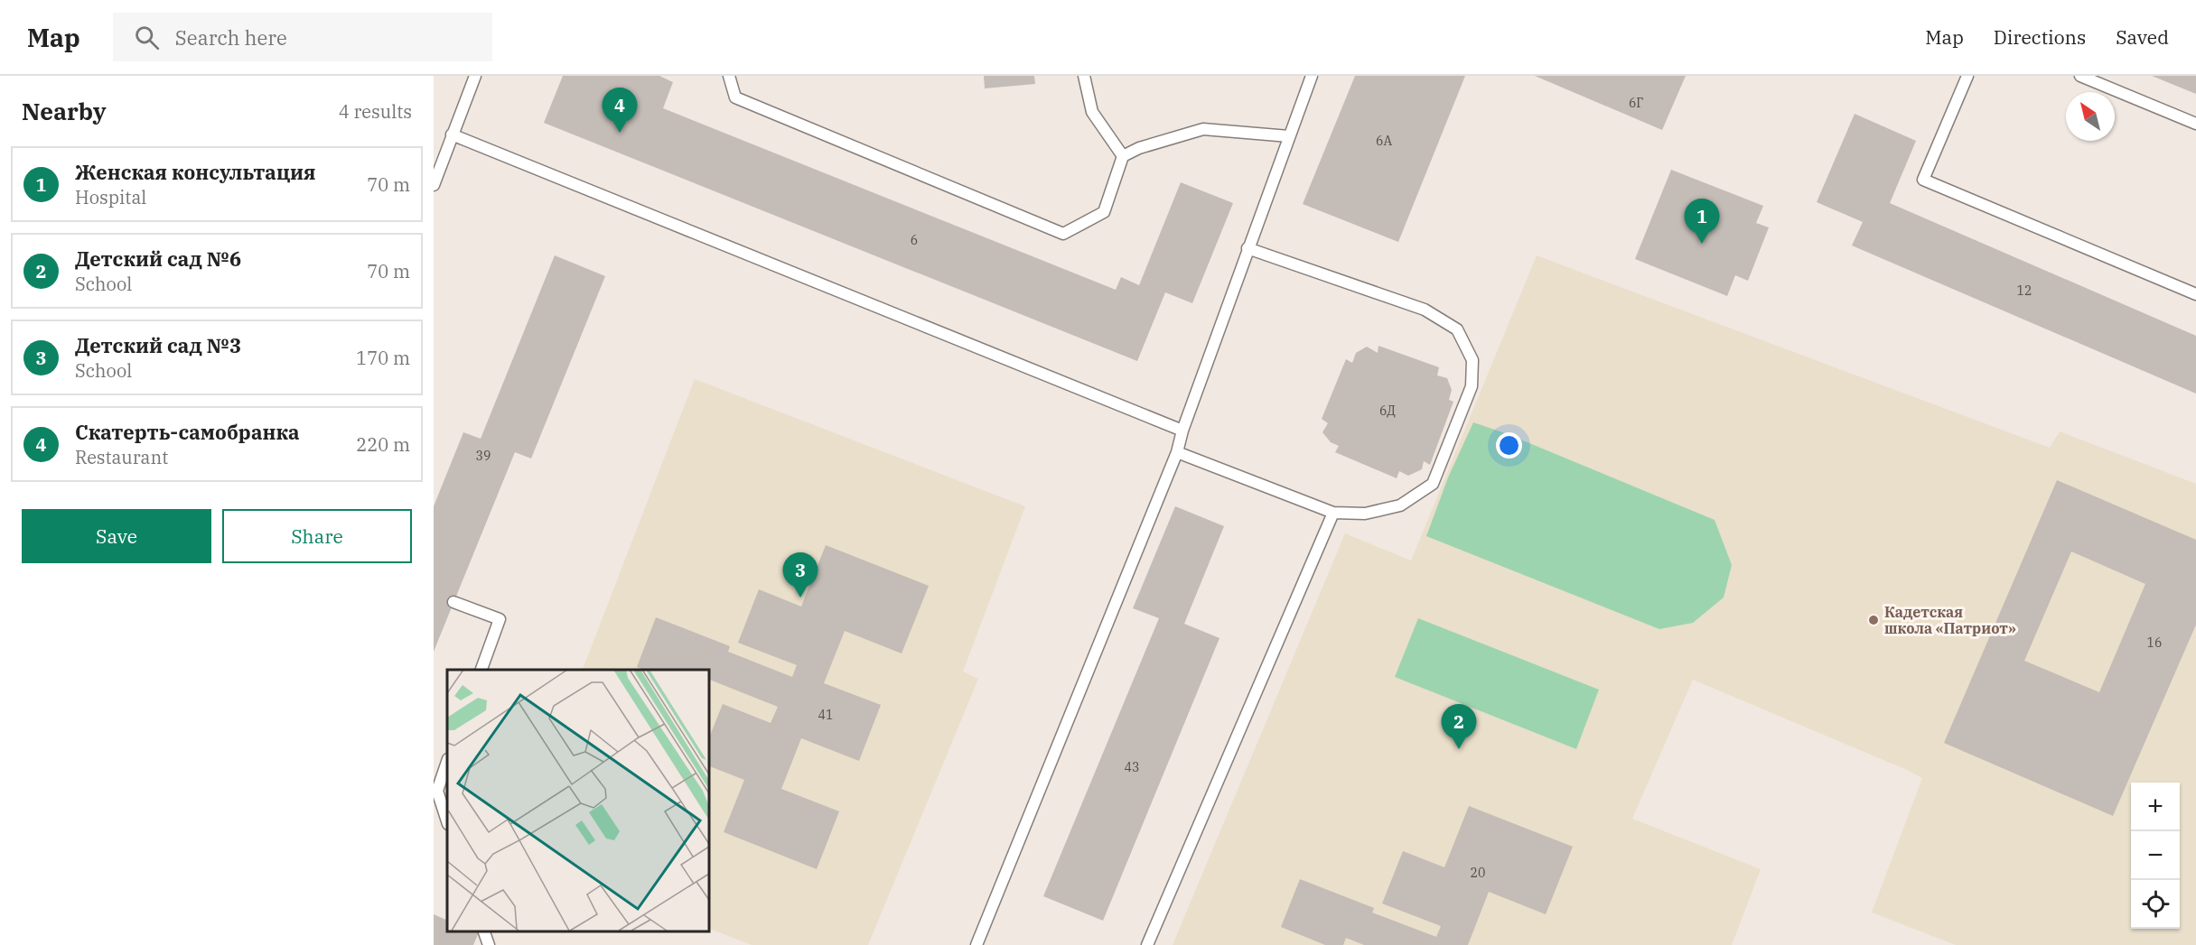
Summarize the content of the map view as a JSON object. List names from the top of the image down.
{
  "places": ["Кадетская школа «Патриот»"],
  "house_numbers": [
    "6Г",
    "6А",
    "6",
    "12",
    "6Д",
    "39",
    "16",
    "41",
    "43",
    "20"
  ],
  "north": "top left",
  "page": {
    "header": "Map",
    "search": "Search here",
    "nav": ["Map", "Directions", "Saved"],
    "heading": ["Nearby", "4 results"],
    "pins": [
      "4",
      "1",
      "3",
      "2"
    ],
    "list": [
      {
        "mark": "1",
        "name": "Женская консультация",
        "note": "Hospital",
        "value": "70 m"
      },
      {
        "mark": "2",
        "name": "Детский сад №6",
        "note": "School",
        "value": "70 m"
      },
      {
        "mark": "3",
        "name": "Детский сад №3",
        "note": "School",
        "value": "170 m"
      },
      {
        "mark": "4",
        "name": "Скатерть-самобранка",
        "note": "Restaurant",
        "value": "220 m"
      }
    ],
    "buttons": ["Save", "Share"],
    "map_buttons": ["+", "−"]
  }
}
